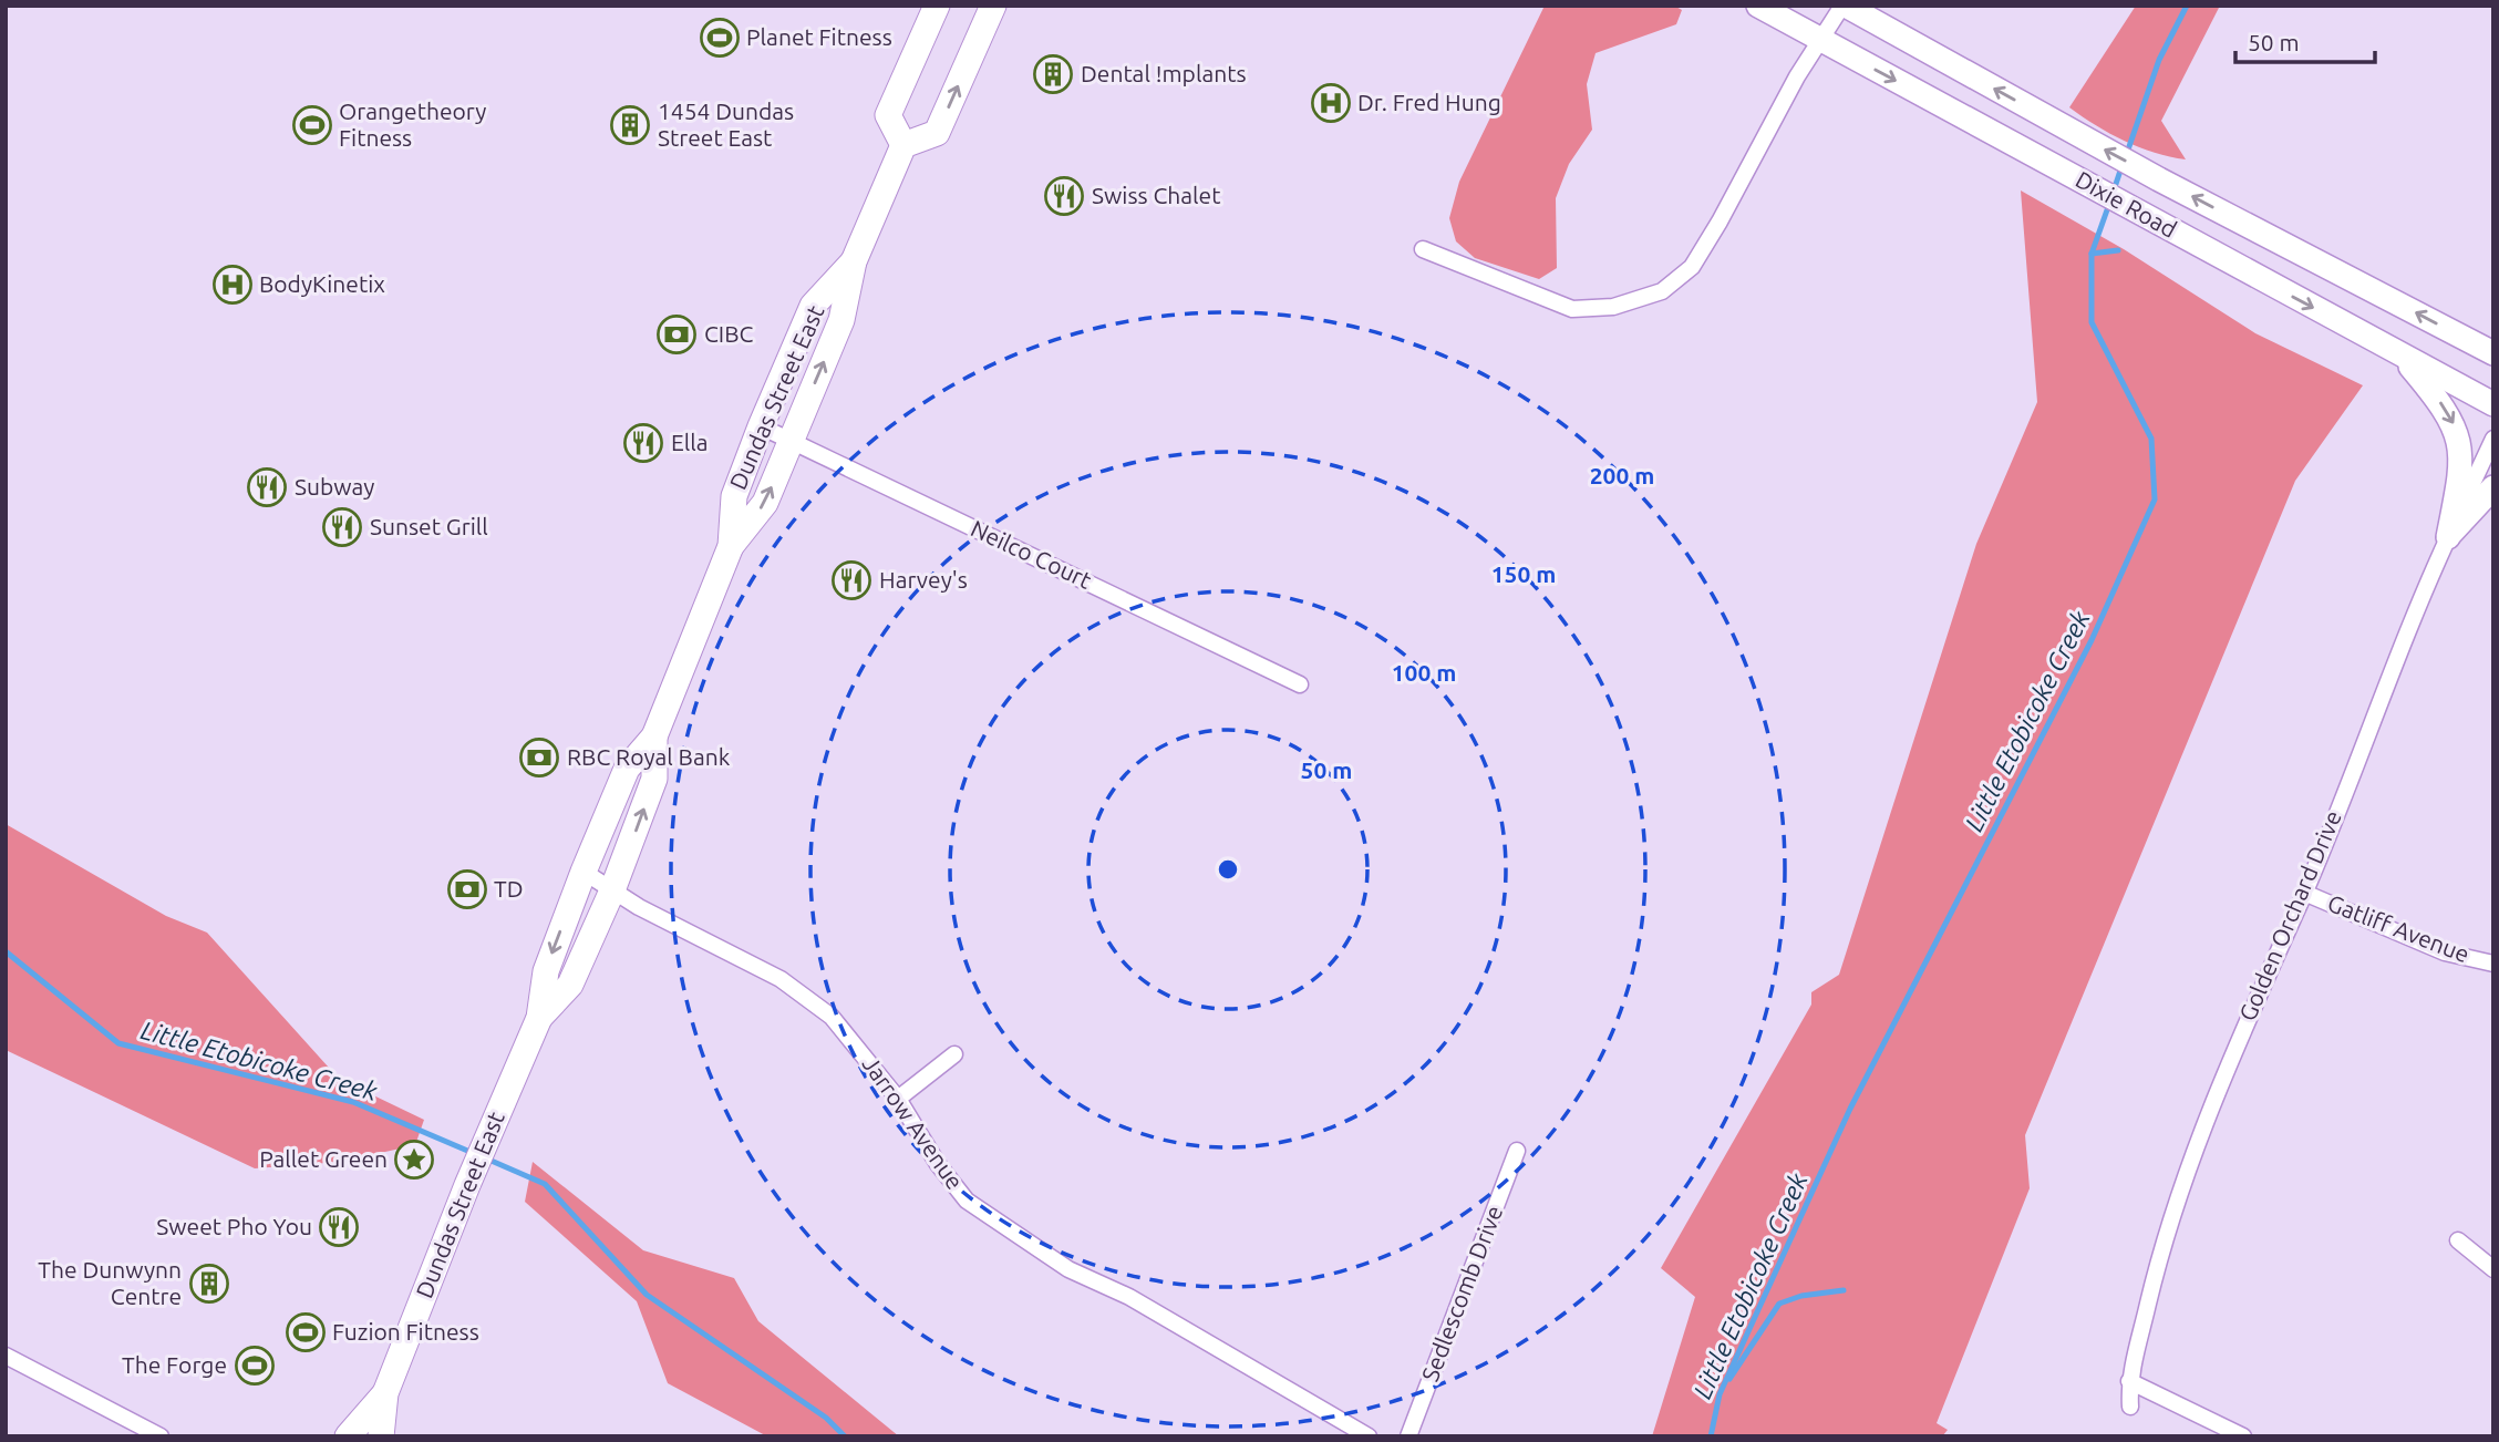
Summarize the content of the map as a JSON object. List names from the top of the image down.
{
  "streets": {
    "main road": ["Dixie Road", "Dundas Street East"],
    "street": [
      "Neilco Court",
      "Golden Orchard Drive",
      "Gatliff Avenue",
      "Jarrow Avenue",
      "Sedlescomb Drive"
    ]
  },
  "crossings": [
    ["Dundas Street East", "Neilco Court"],
    ["Dundas Street East", "Jarrow Avenue"],
    ["Golden Orchard Drive", "Gatliff Avenue"]
  ],
  "water": ["Little Etobicoke Creek"],
  "places": {
    "sports": [
      "Planet Fitness",
      "Orangetheory Fitness",
      "Fuzion Fitness",
      "The Forge"
    ],
    "building": ["Dental !mplants", "1454 Dundas Street East", "The Dunwynn Centre"],
    "hospital": ["Dr. Fred Hung", "BodyKinetix"],
    "restaurant": [
      "Swiss Chalet",
      "Ella",
      "Subway",
      "Sunset Grill",
      "Harvey's",
      "Sweet Pho You"
    ],
    "bank": ["CIBC", "RBC Royal Bank", "TD"],
    "place": ["Pallet Green"]
  },
  "scale_bar": "50 m",
  "rings": [
    "200 m",
    "150 m",
    "100 m",
    "50 m"
  ]
}
